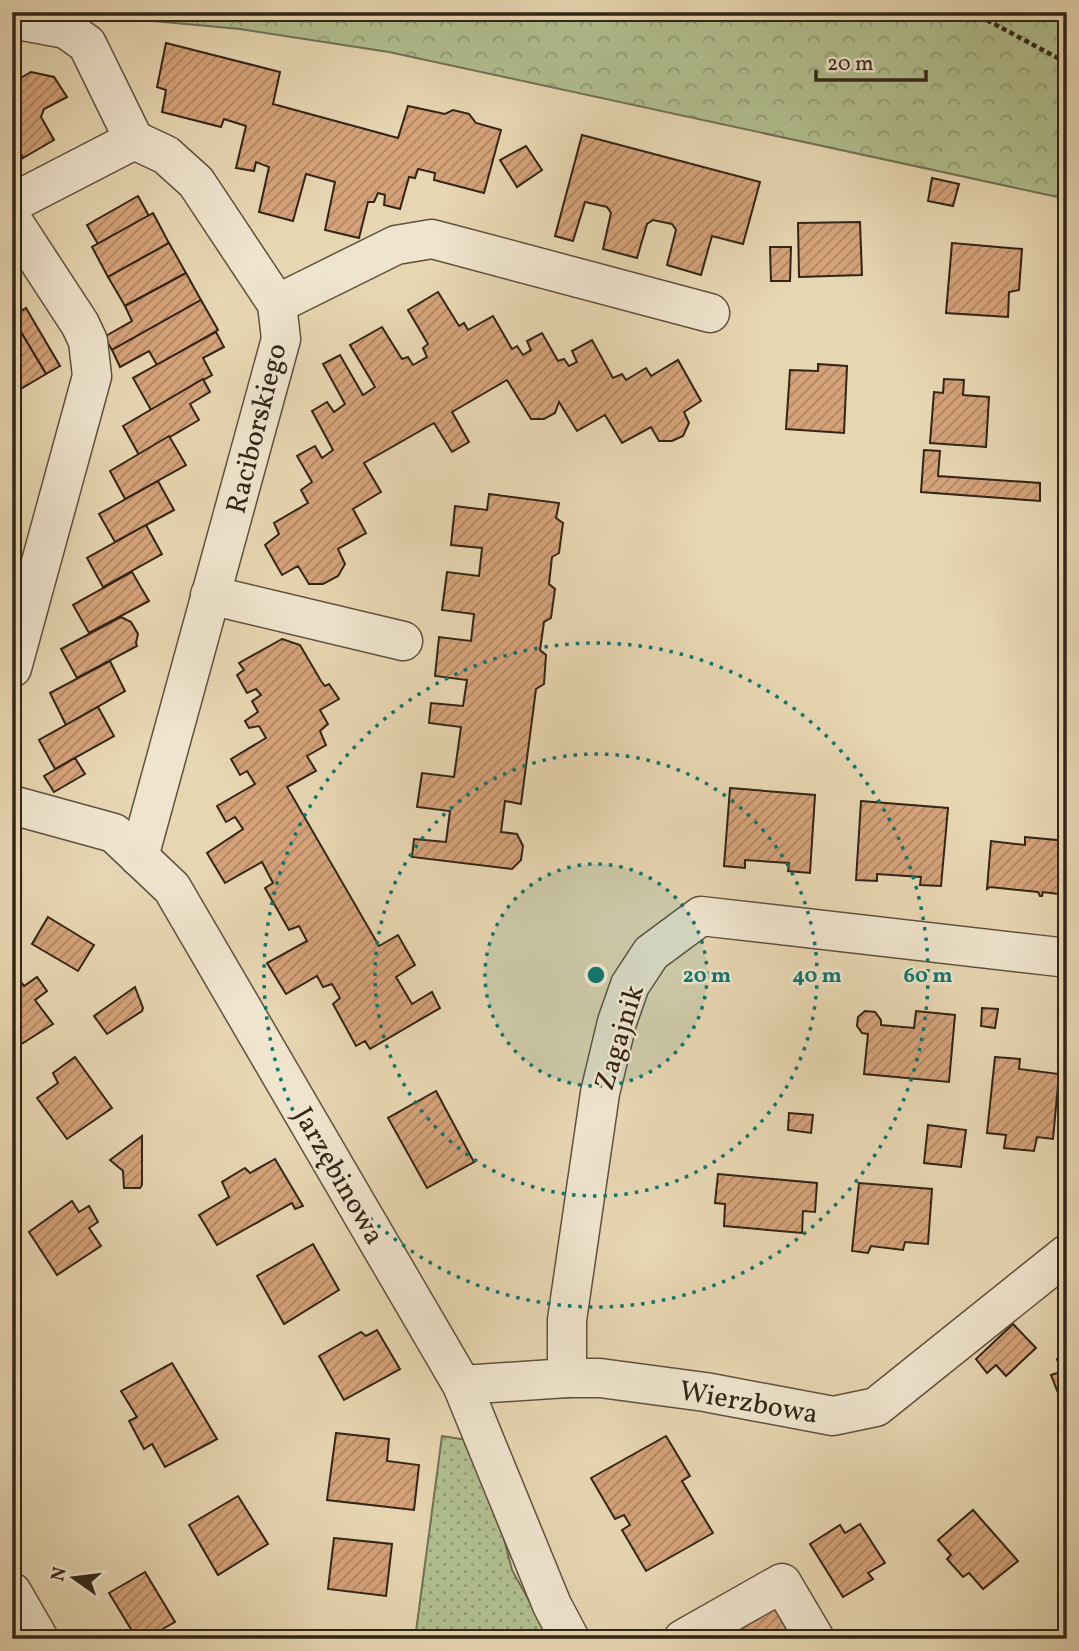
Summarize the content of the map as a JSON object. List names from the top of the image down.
{
  "streets": {
    "street": [
      "Raciborskiego",
      "Zagajnik",
      "Jarzębinowa",
      "Wierzbowa"
    ]
  },
  "crossings": [
    ["Raciborskiego", "Jarzębinowa"],
    ["Zagajnik", "Wierzbowa"],
    ["Jarzębinowa", "Wierzbowa"]
  ],
  "scale_bar": "20 m",
  "north": "left",
  "rings": ["20 m", "40 m", "60 m"]
}
